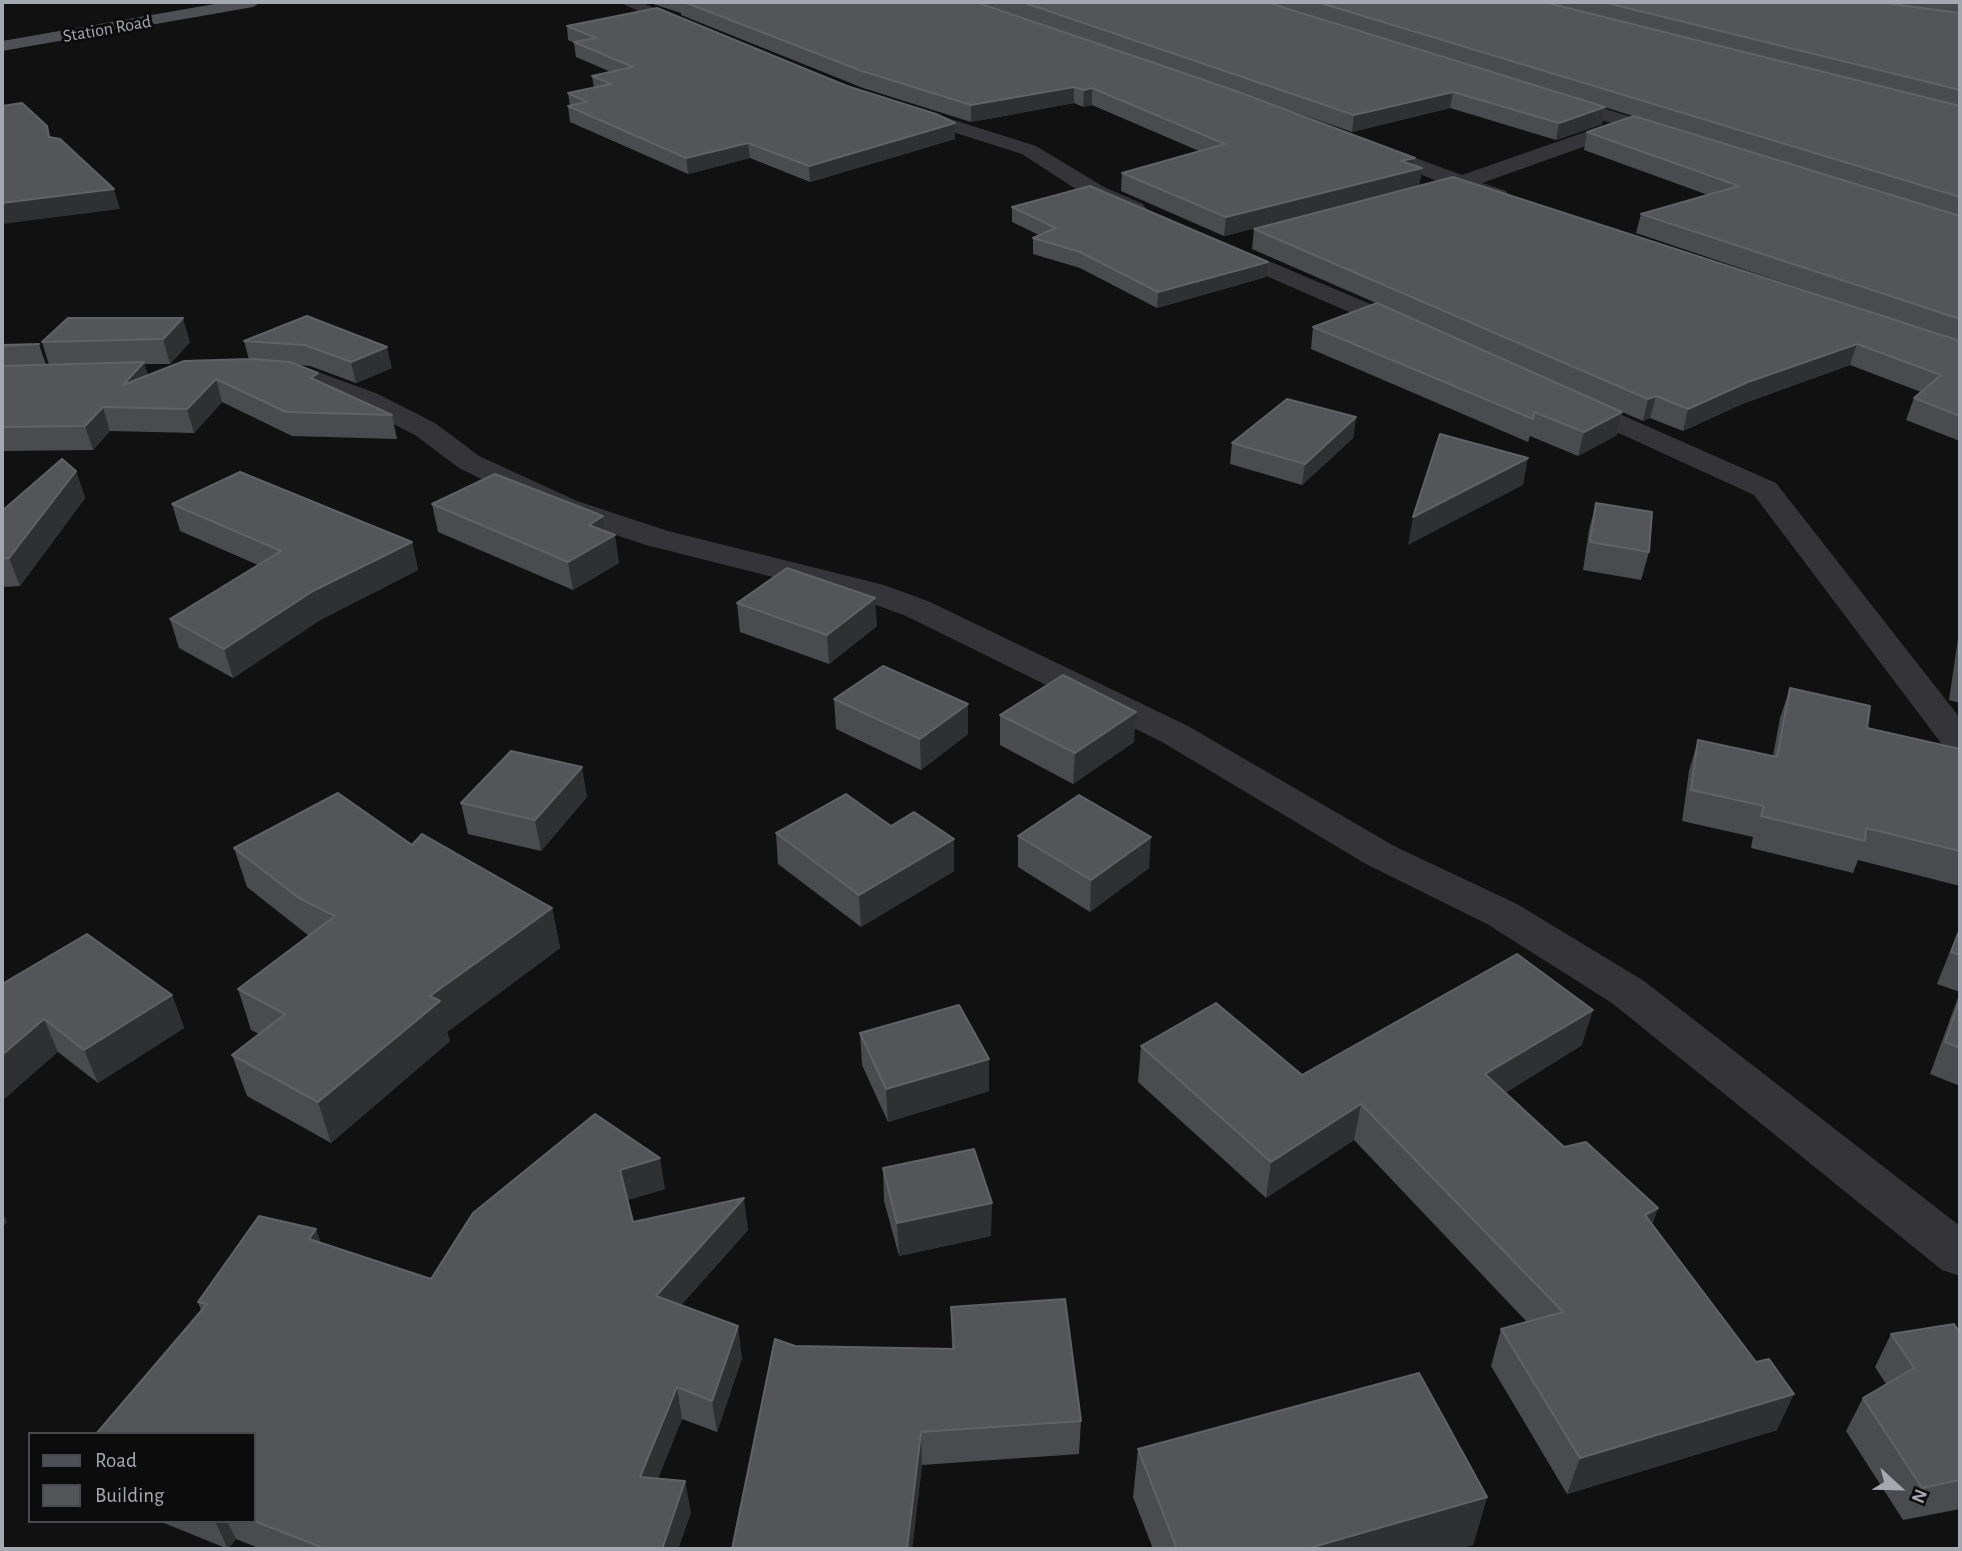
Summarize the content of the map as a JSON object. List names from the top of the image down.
{
  "streets": {
    "main road": ["Station Road"]
  },
  "legend": ["Road", "Building"],
  "north": "right"
}
